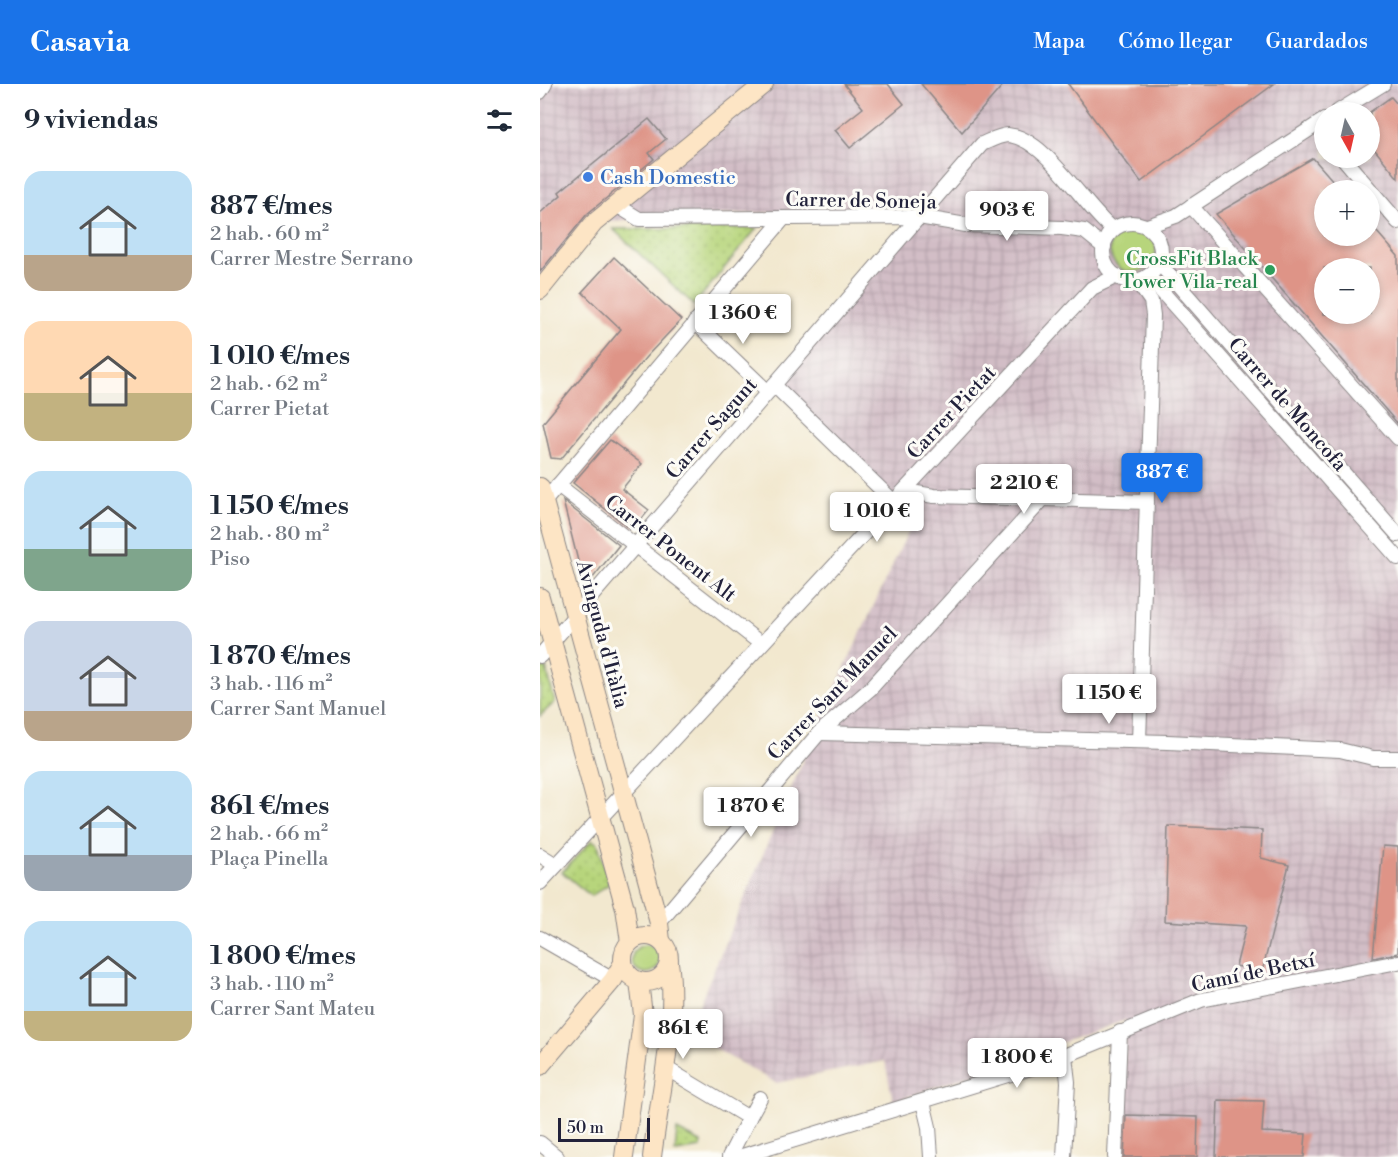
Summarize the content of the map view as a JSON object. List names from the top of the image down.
{
  "streets": {
    "main road": ["Avinguda d'Itàlia"],
    "street": [
      "Carrer de Soneja",
      "Carrer de Moncofa",
      "Carrer Pietat",
      "Carrer Sagunt",
      "Carrer Ponent Alt",
      "Carrer Sant Manuel",
      "Camí de Betxí"
    ]
  },
  "crossings": [
    ["Carrer de Soneja", "Carrer de Moncofa"],
    ["Carrer de Soneja", "Carrer Pietat"],
    ["Carrer de Soneja", "Carrer Sagunt"],
    ["Carrer de Moncofa", "Carrer Pietat"],
    ["Carrer de Moncofa", "Carrer Sagunt"],
    ["Carrer Pietat", "Carrer Sagunt"],
    ["Carrer Pietat", "Carrer Ponent Alt"],
    ["Carrer Pietat", "Avinguda d'Itàlia"],
    ["Carrer Sagunt", "Carrer Ponent Alt"],
    ["Carrer Sagunt", "Avinguda d'Itàlia"],
    ["Carrer Ponent Alt", "Avinguda d'Itàlia"],
    ["Avinguda d'Itàlia", "Carrer Sant Manuel"]
  ],
  "places": ["Cash Domestic", "CrossFit Black Tower Vila-real"],
  "scale_bar": "50 m",
  "north": "bottom",
  "page": {
    "header": "Casavia",
    "nav": ["Mapa", "Cómo llegar", "Guardados"],
    "heading": "9 viviendas",
    "map_buttons": ["+", "−"],
    "list": [
      {
        "name": "887 €/mes",
        "note": "2 hab. · 60 m² · Carrer Mestre Serrano"
      },
      {
        "name": "1 010 €/mes",
        "note": "2 hab. · 62 m² · Carrer Pietat"
      },
      {
        "name": "1 150 €/mes",
        "note": "2 hab. · 80 m² · Piso"
      },
      {
        "name": "1 870 €/mes",
        "note": "3 hab. · 116 m² · Carrer Sant Manuel"
      },
      {
        "name": "861 €/mes",
        "note": "2 hab. · 66 m² · Plaça Pinella"
      },
      {
        "name": "1 800 €/mes",
        "note": "3 hab. · 110 m² · Carrer Sant Mateu"
      }
    ],
    "price": [
      "903 €",
      "1 360 €",
      "887 €",
      "2 210 €",
      "1 010 €",
      "1 150 €",
      "1 870 €",
      "861 €",
      "1 800 €"
    ],
    "scale": "50 m"
  }
}
